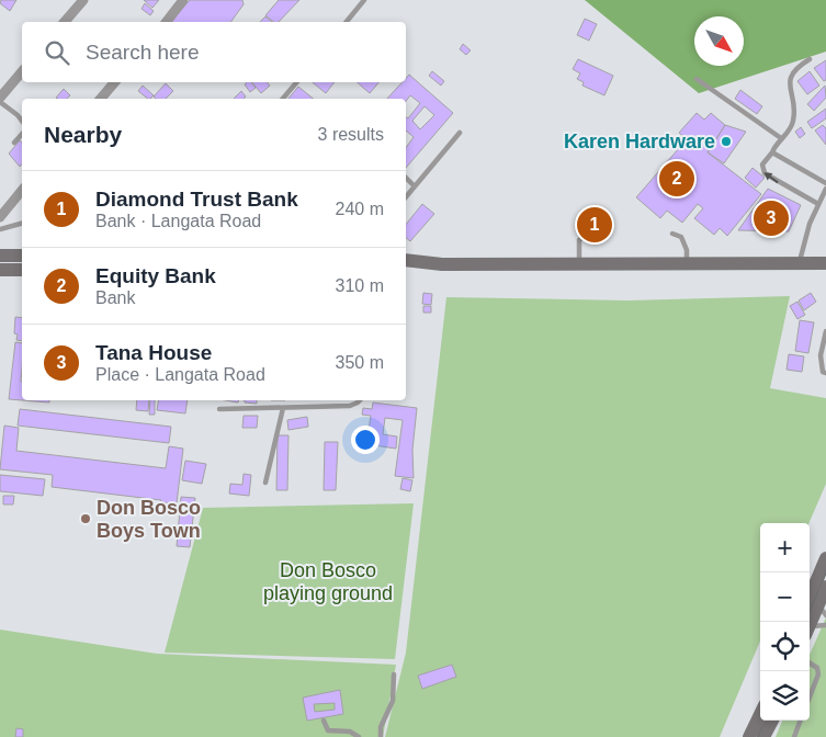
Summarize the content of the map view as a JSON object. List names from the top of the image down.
{
  "parks": ["Don Bosco playing ground"],
  "places": ["Karen Hardware", "Don Bosco Boys Town"],
  "north": "bottom right",
  "page": {
    "search": "Search here",
    "heading": ["Nearby", "3 results"],
    "pins": ["2", "3", "1"],
    "list": [
      {
        "mark": "1",
        "name": "Diamond Trust Bank",
        "note": "Bank · Langata Road",
        "value": "240 m"
      },
      {
        "mark": "2",
        "name": "Equity Bank",
        "note": "Bank",
        "value": "310 m"
      },
      {
        "mark": "3",
        "name": "Tana House",
        "note": "Place · Langata Road",
        "value": "350 m"
      }
    ],
    "map_buttons": ["+", "−"]
  }
}
